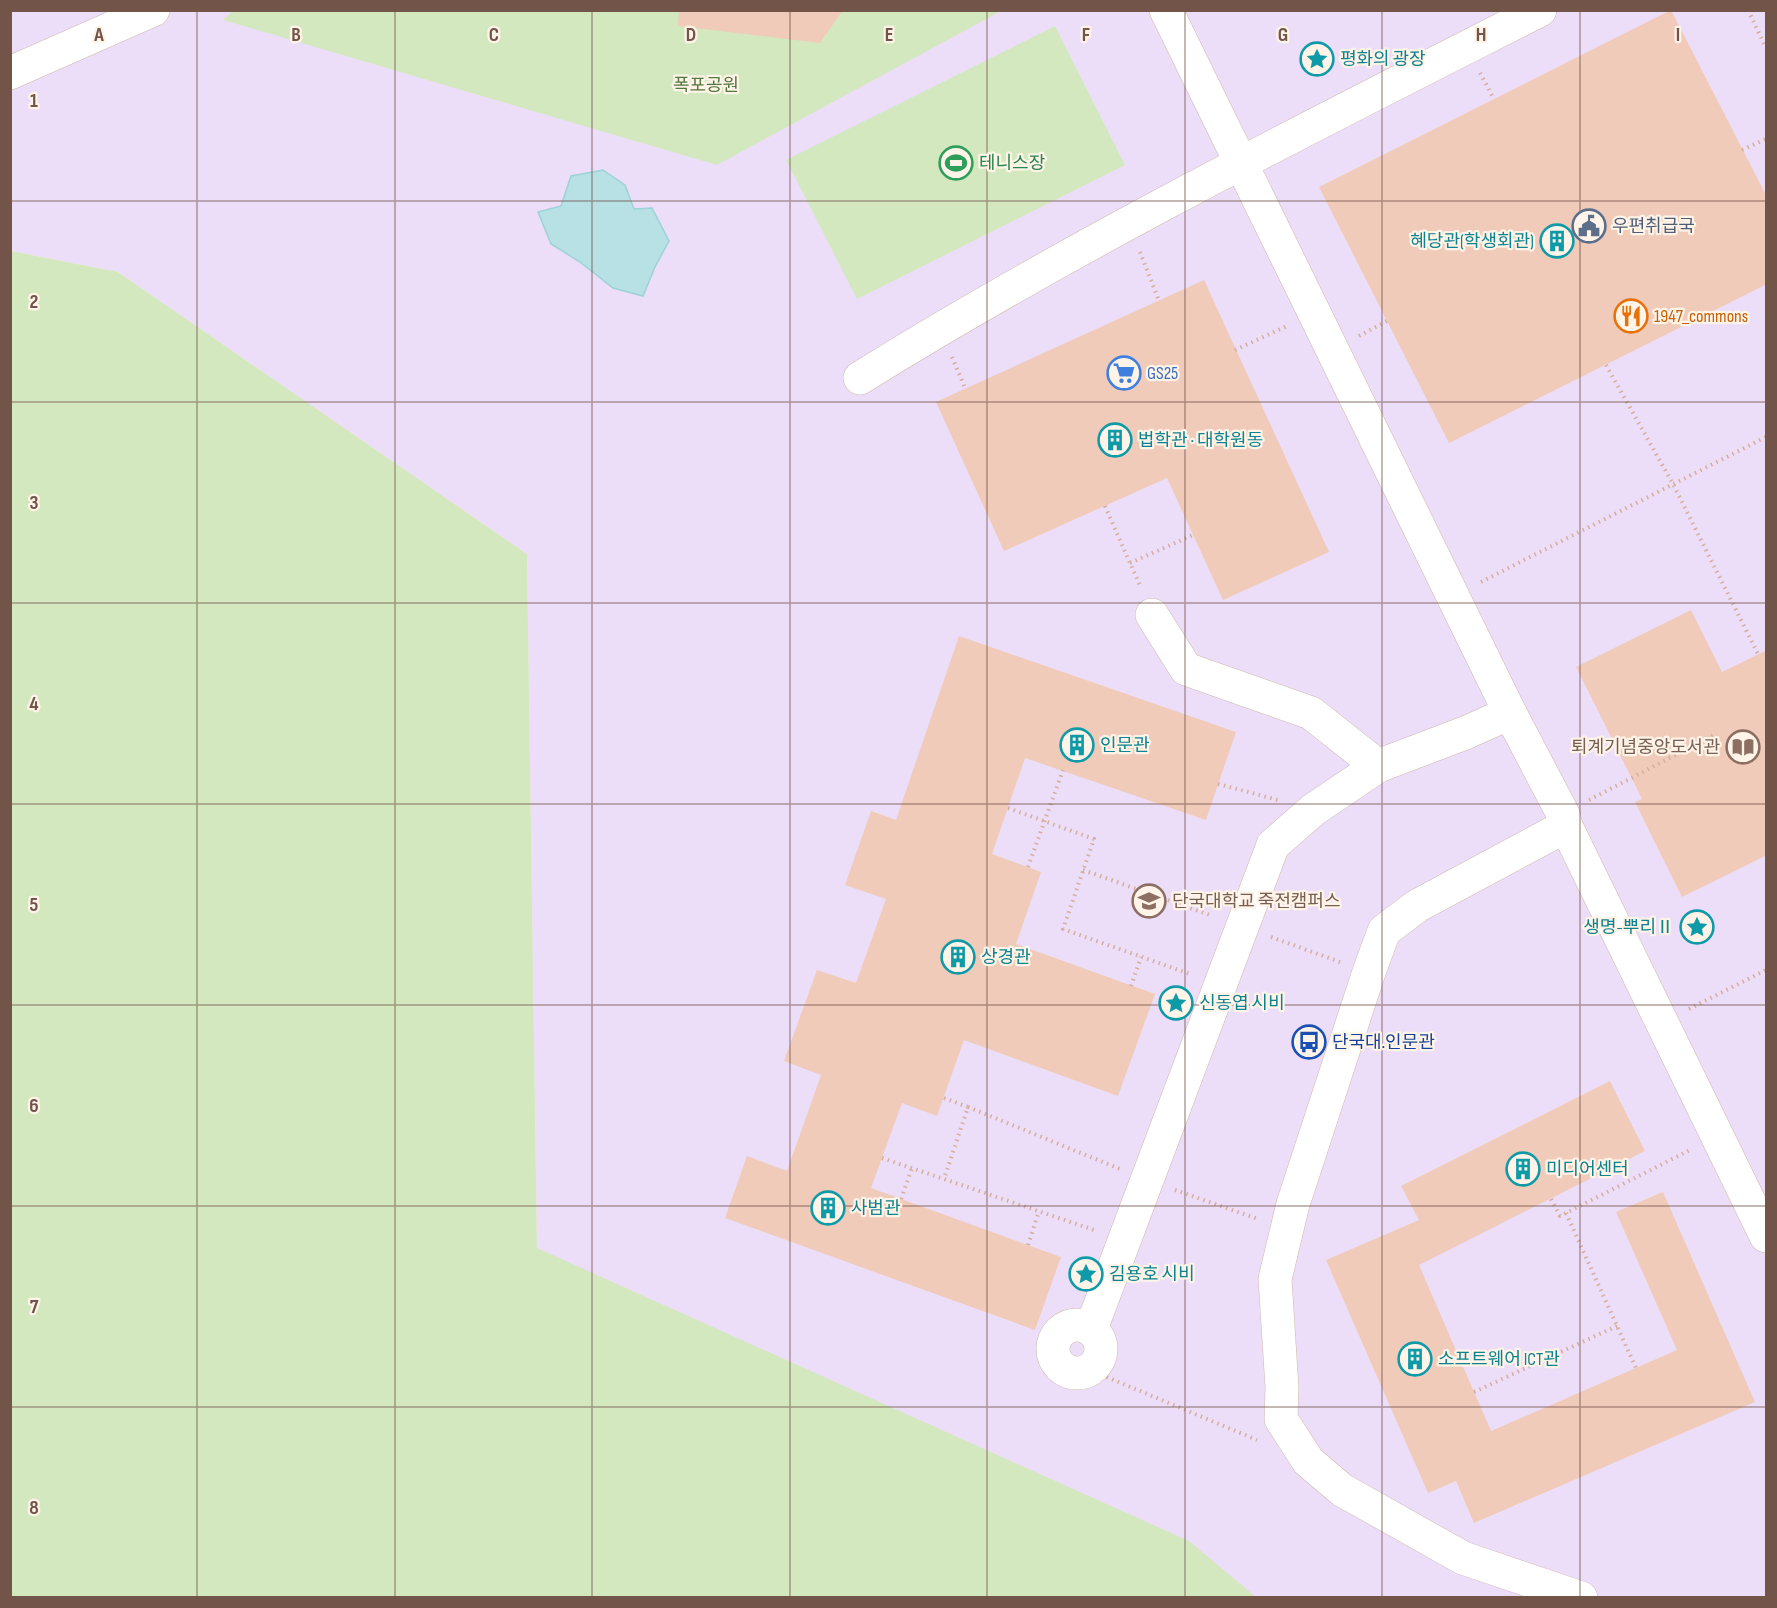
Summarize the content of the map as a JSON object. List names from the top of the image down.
{
  "parks": ["폭포공원"],
  "places": {
    "place": [
      "평화의 광장",
      "생명-뿌리Ⅱ",
      "신동엽 시비",
      "김용호 시비"
    ],
    "sports": ["테니스장"],
    "public building": ["우편취급국"],
    "building": [
      "혜당관(학생회관)",
      "법학관 · 대학원동",
      "인문관",
      "상경관",
      "미디어센터",
      "사범관",
      "소프트웨어 ICT관"
    ],
    "restaurant": ["1947_commons"],
    "supermarket": ["GS25"],
    "library": ["퇴계기념중앙도서관"],
    "school or university": ["단국대학교 죽전캠퍼스"],
    "bus stop": ["단국대.인문관"]
  },
  "grid": {
    "columns": [
      "A",
      "B",
      "C",
      "D",
      "E",
      "F",
      "G",
      "H",
      "I"
    ],
    "rows": [
      "1",
      "2",
      "3",
      "4",
      "5",
      "6",
      "7",
      "8"
    ]
  }
}
